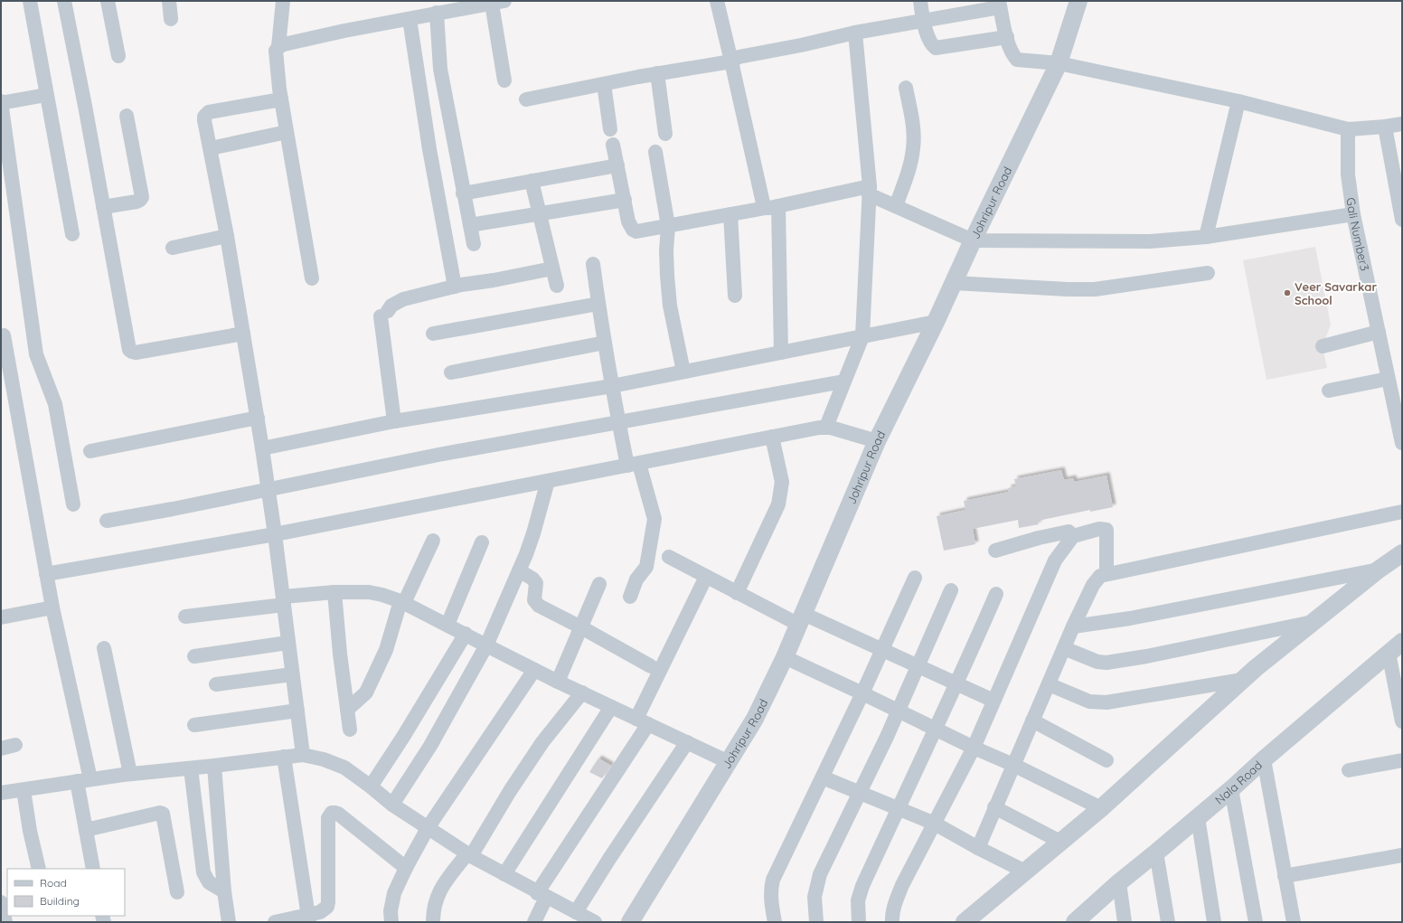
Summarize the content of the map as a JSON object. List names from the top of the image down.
{
  "streets": {
    "street": ["Johripur Road", "Gali Number3", "Nala Road"]
  },
  "places": ["Veer Savarkar School"],
  "legend": ["Road", "Building"]
}
